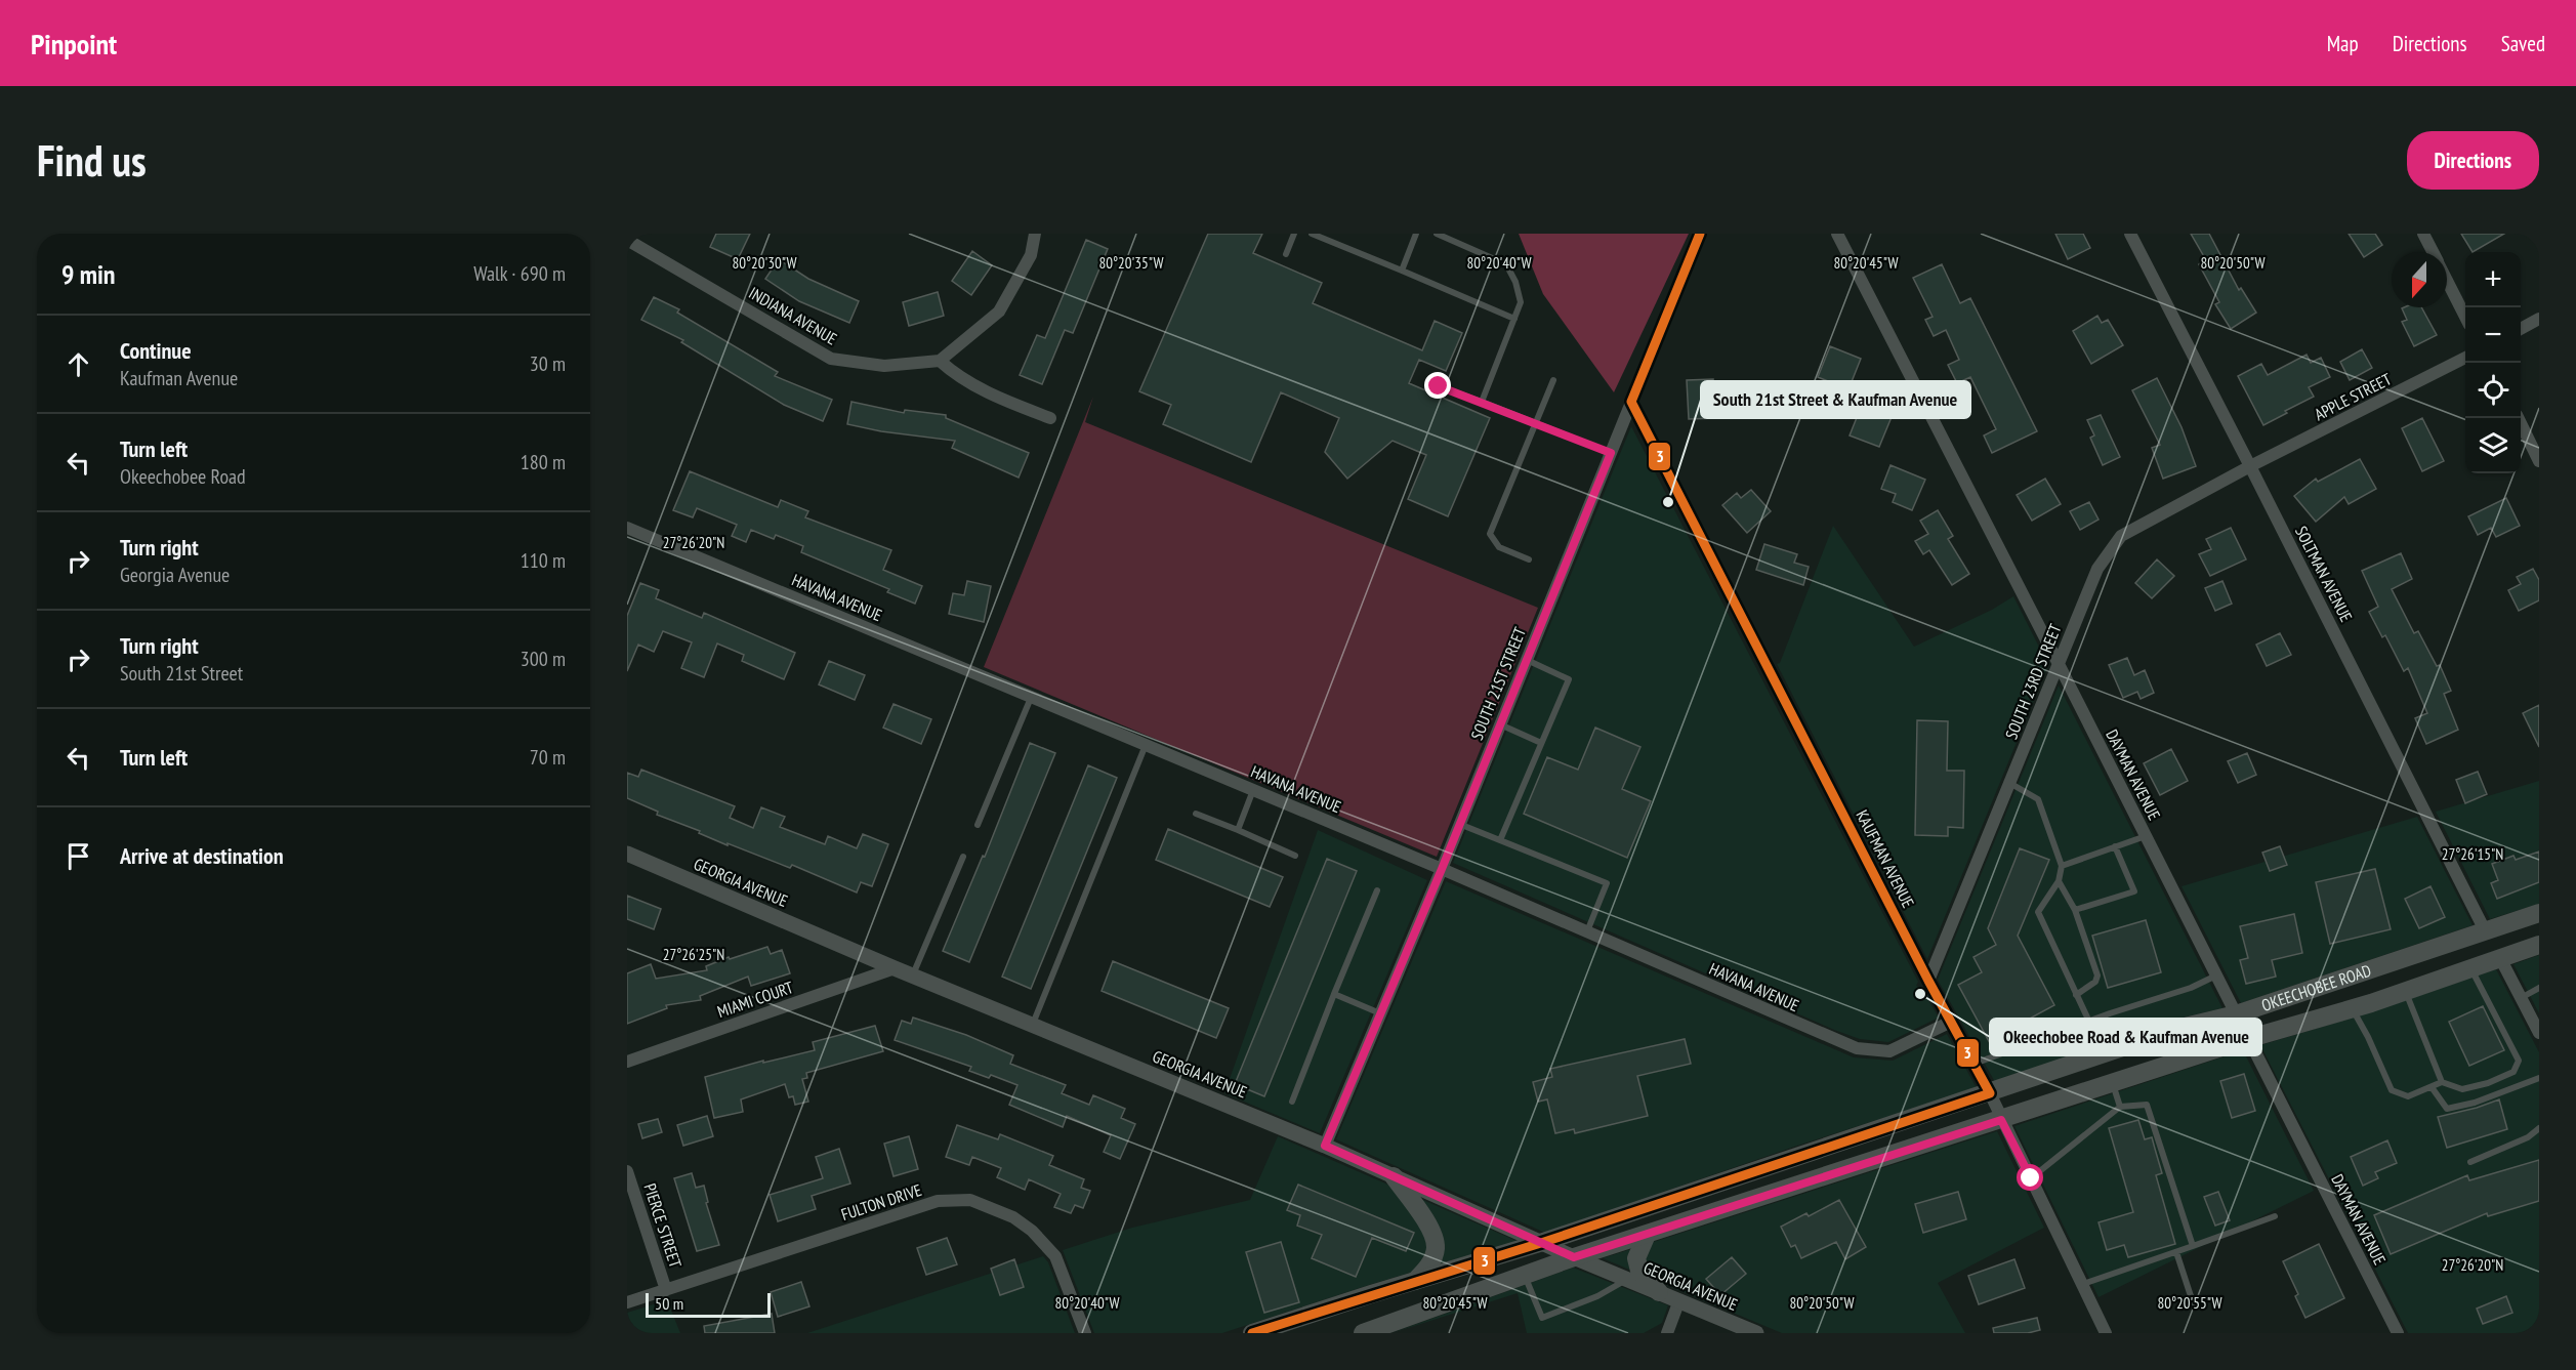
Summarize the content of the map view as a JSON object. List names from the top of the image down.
{
  "streets": {
    "main road": ["OKEECHOBEE ROAD"],
    "street": [
      "INDIANA AVENUE",
      "APPLE STREET",
      "SOLTMAN AVENUE",
      "HAVANA AVENUE",
      "SOUTH 23RD STREET",
      "SOUTH 21ST STREET",
      "DAYMAN AVENUE",
      "KAUFMAN AVENUE",
      "GEORGIA AVENUE",
      "MIAMI COURT",
      "FULTON DRIVE",
      "PIERCE STREET"
    ]
  },
  "crossings": [
    ["APPLE STREET", "SOLTMAN AVENUE"],
    ["APPLE STREET", "SOUTH 23RD STREET"],
    ["SOLTMAN AVENUE", "SOUTH 23RD STREET"],
    ["SOLTMAN AVENUE", "OKEECHOBEE ROAD"],
    ["HAVANA AVENUE", "SOUTH 21ST STREET"],
    ["HAVANA AVENUE", "KAUFMAN AVENUE"],
    ["SOUTH 23RD STREET", "DAYMAN AVENUE"],
    ["SOUTH 23RD STREET", "KAUFMAN AVENUE"],
    ["SOUTH 21ST STREET", "KAUFMAN AVENUE"],
    ["SOUTH 21ST STREET", "GEORGIA AVENUE"],
    ["DAYMAN AVENUE", "OKEECHOBEE ROAD"],
    ["KAUFMAN AVENUE", "OKEECHOBEE ROAD"],
    ["GEORGIA AVENUE", "OKEECHOBEE ROAD"],
    ["GEORGIA AVENUE", "MIAMI COURT"],
    ["FULTON DRIVE", "PIERCE STREET"]
  ],
  "places": ["South 21st Street & Kaufman Avenue", "Okeechobee Road & Kaufman Avenue"],
  "lines": ["transit line 3"],
  "scale_bar": "50 m",
  "north": "bottom",
  "page": {
    "header": "Pinpoint",
    "nav": ["Map", "Directions", "Saved"],
    "buttons": "Directions",
    "title": "Find us",
    "heading": ["9 min", "Walk · 690 m"],
    "map_buttons": ["+", "−"],
    "list": [
      ["Continue", "Kaufman Avenue", "30 m"],
      ["Turn left", "Okeechobee Road", "180 m"],
      ["Turn right", "Georgia Avenue", "110 m"],
      ["Turn right", "South 21st Street", "300 m"],
      ["Turn left", "70 m"],
      "Arrive at destination"
    ],
    "scale": "50 m"
  },
  "coordinates": [
    "80°20'50\"W",
    "80°20'30\"W",
    "80°20'35\"W",
    "80°20'40\"W",
    "80°20'45\"W",
    "27°26'20\"N",
    "27°26'15\"N",
    "27°26'25\"N",
    "80°20'55\"W"
  ]
}
